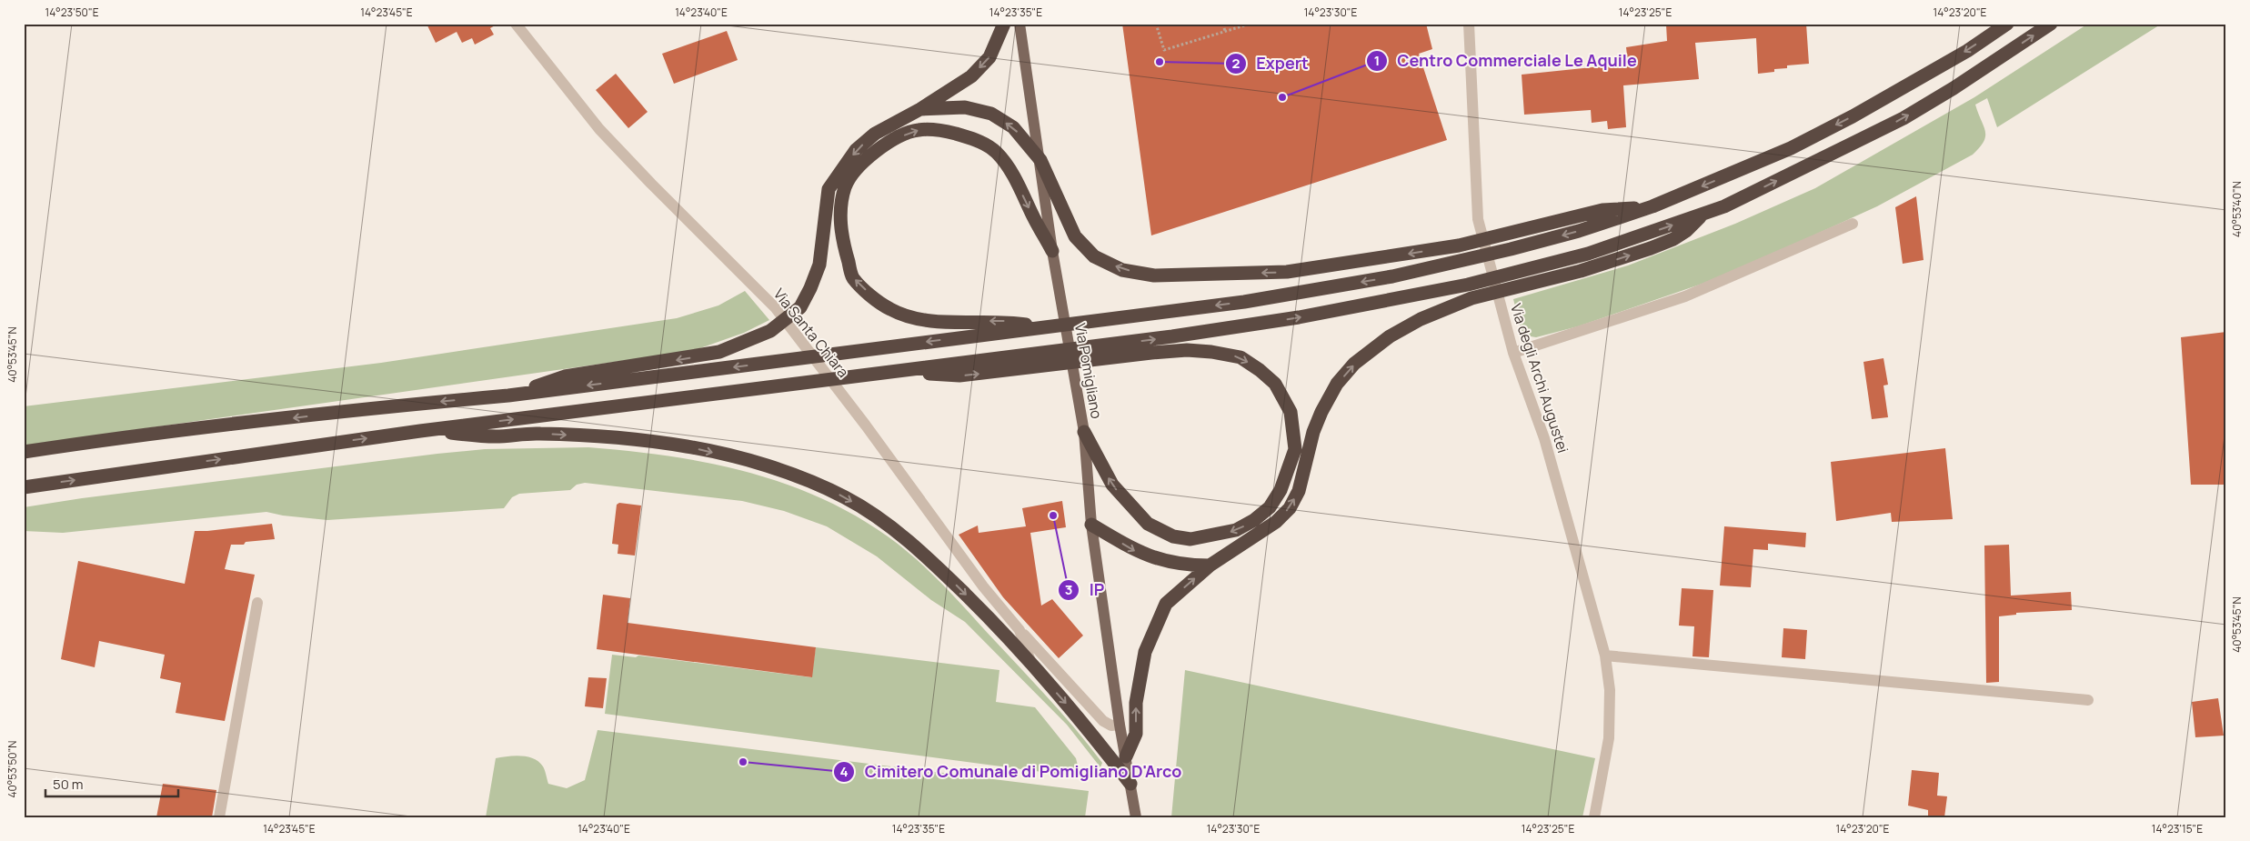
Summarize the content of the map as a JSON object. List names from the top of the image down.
{
  "streets": {
    "main road": ["Via Pomigliano"],
    "street": ["Via Santa Chiara", "Via degli Archi Augustei"]
  },
  "places": [
    "Expert",
    "Centro Commerciale Le Aquile",
    "IP",
    "Cimitero Comunale di Pomigliano D'Arco"
  ],
  "scale_bar": "50 m",
  "coordinates": [
    "14°23'50\"E",
    "14°23'45\"E",
    "14°23'40\"E",
    "14°23'35\"E",
    "14°23'30\"E",
    "14°23'25\"E",
    "14°23'20\"E",
    "40°53'40\"N",
    "40°53'45\"N",
    "40°53'50\"N",
    "14°23'15\"E"
  ]
}
